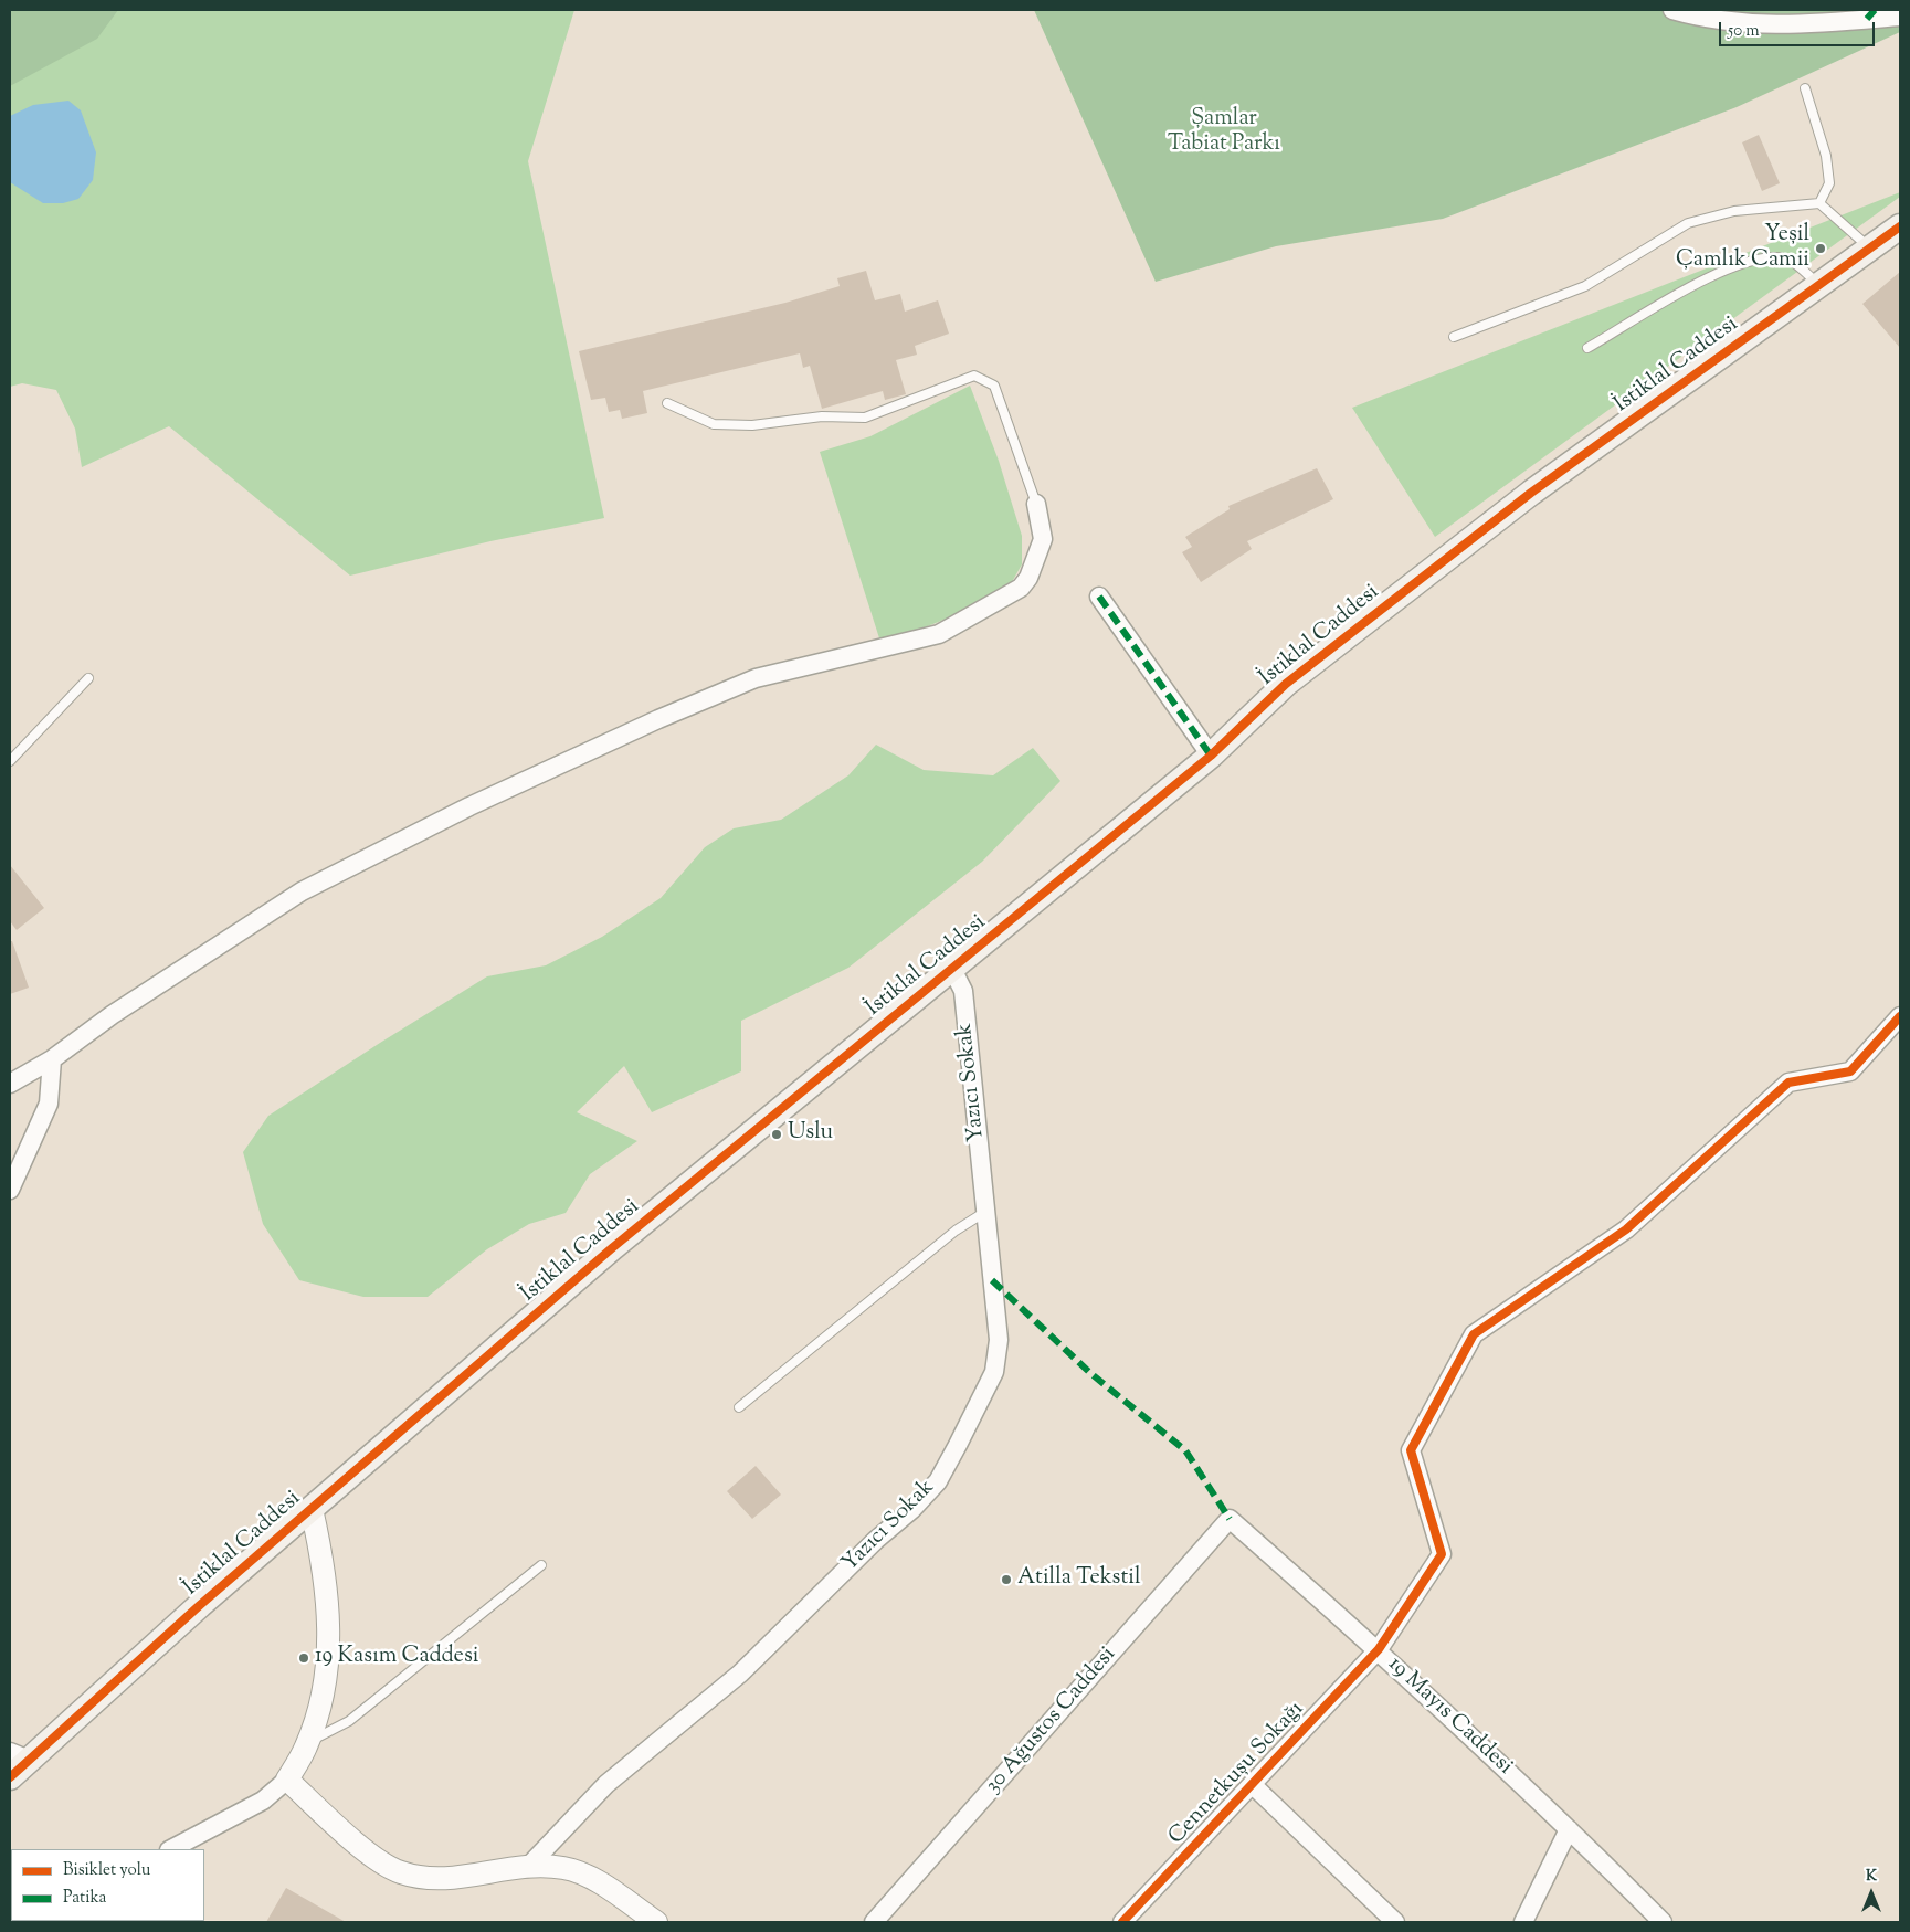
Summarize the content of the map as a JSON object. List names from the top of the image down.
{
  "streets": {
    "main road": ["İstiklal Caddesi"],
    "street": [
      "Yazıcı Sokak",
      "19 Mayıs Caddesi",
      "30 Ağustos Caddesi",
      "Cennetkuşu Sokağı"
    ]
  },
  "crossings": [
    ["İstiklal Caddesi", "Yazıcı Sokak"],
    ["19 Mayıs Caddesi", "30 Ağustos Caddesi"],
    ["19 Mayıs Caddesi", "Cennetkuşu Sokağı"]
  ],
  "parks": ["Şamlar Tabiat Parkı"],
  "places": [
    "Yeşil Çamlık Camii",
    "Uslu",
    "Atilla Tekstil",
    "19 Kasım Caddesi"
  ],
  "legend": ["Bisiklet yolu", "Patika"],
  "scale_bar": "50 m",
  "north": "top"
}
